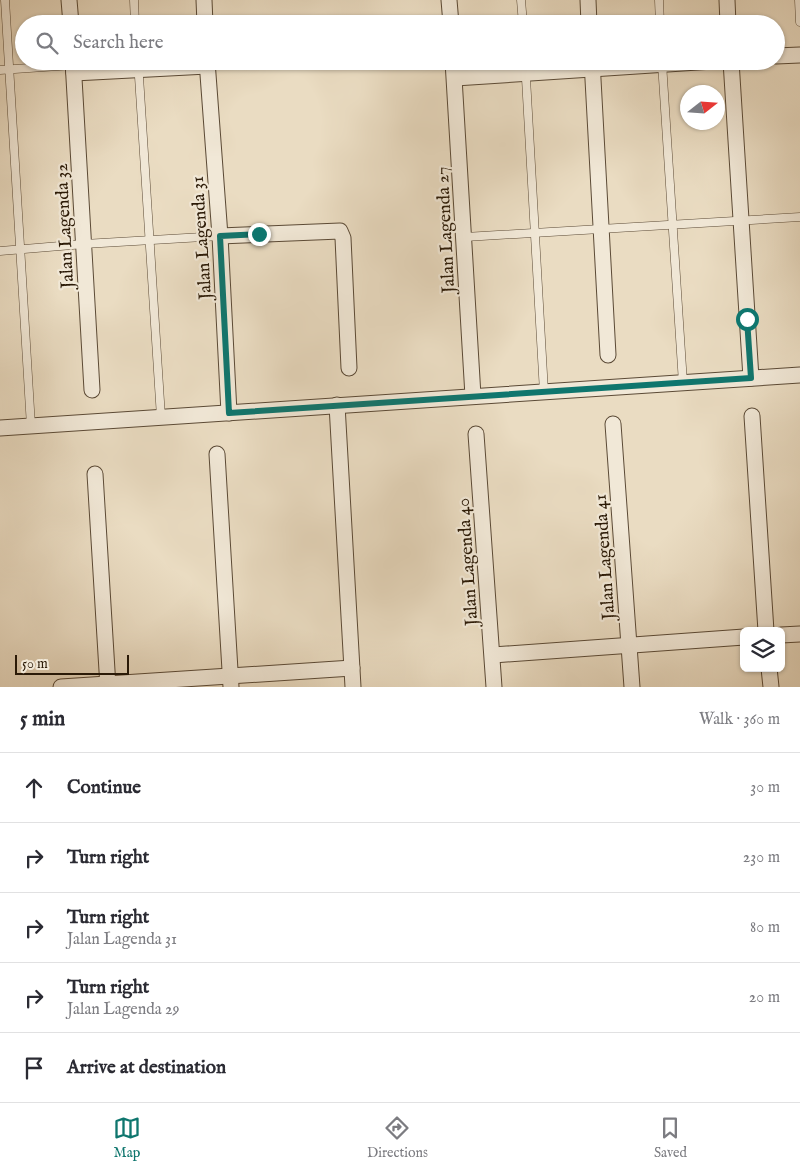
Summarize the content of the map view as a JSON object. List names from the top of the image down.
{
  "streets": {
    "street": [
      "Jalan Lagenda 32",
      "Jalan Lagenda 27",
      "Jalan Lagenda 31",
      "Jalan Lagenda 41",
      "Jalan Lagenda 40"
    ]
  },
  "scale_bar": "50 m",
  "north": "right",
  "page": {
    "search": "Search here",
    "scale": "50 m",
    "heading": ["5 min", "Walk · 360 m"],
    "list": [
      ["Continue", "30 m"],
      ["Turn right", "230 m"],
      ["Turn right", "Jalan Lagenda 31", "80 m"],
      ["Turn right", "Jalan Lagenda 29", "20 m"],
      "Arrive at destination"
    ],
    "nav": ["Map", "Directions", "Saved"]
  }
}
